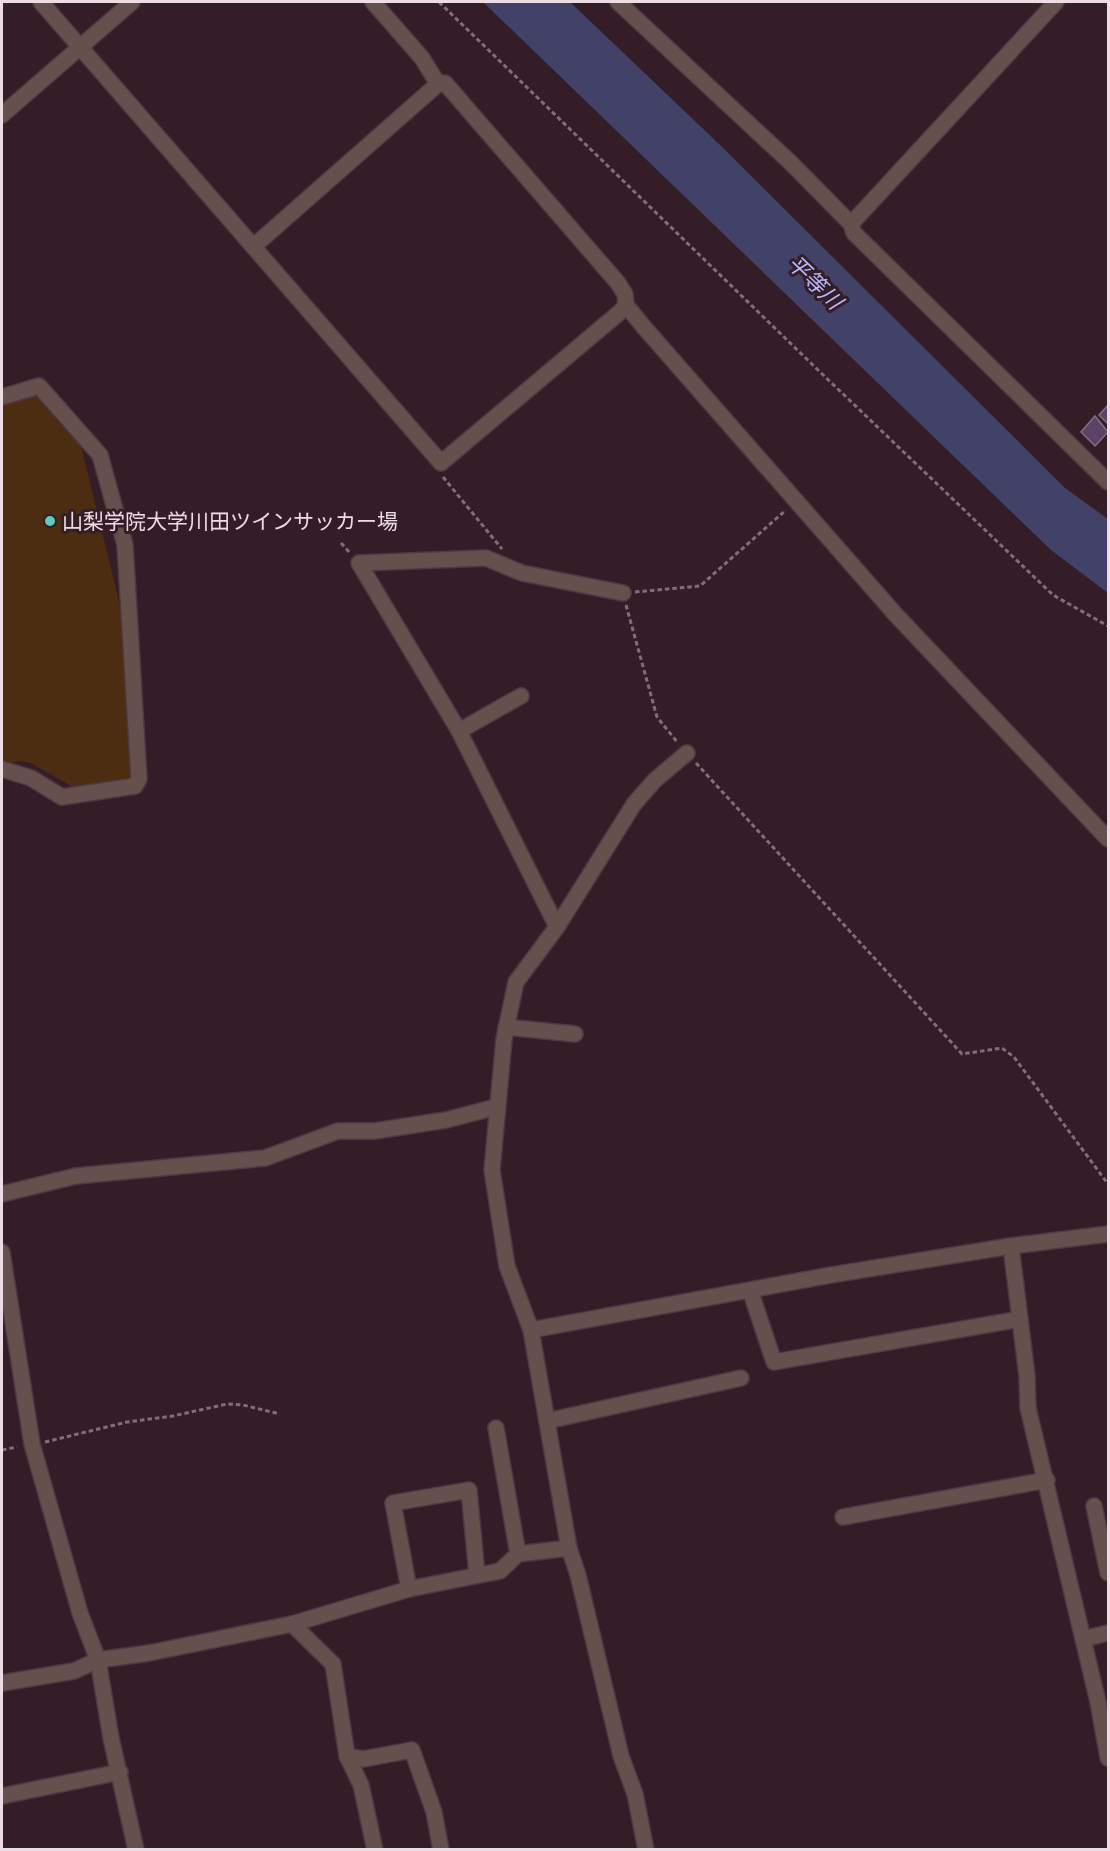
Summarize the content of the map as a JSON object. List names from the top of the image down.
{
  "water": ["平等川"],
  "places": ["山梨学院大学川田ツインサッカー場"]
}
